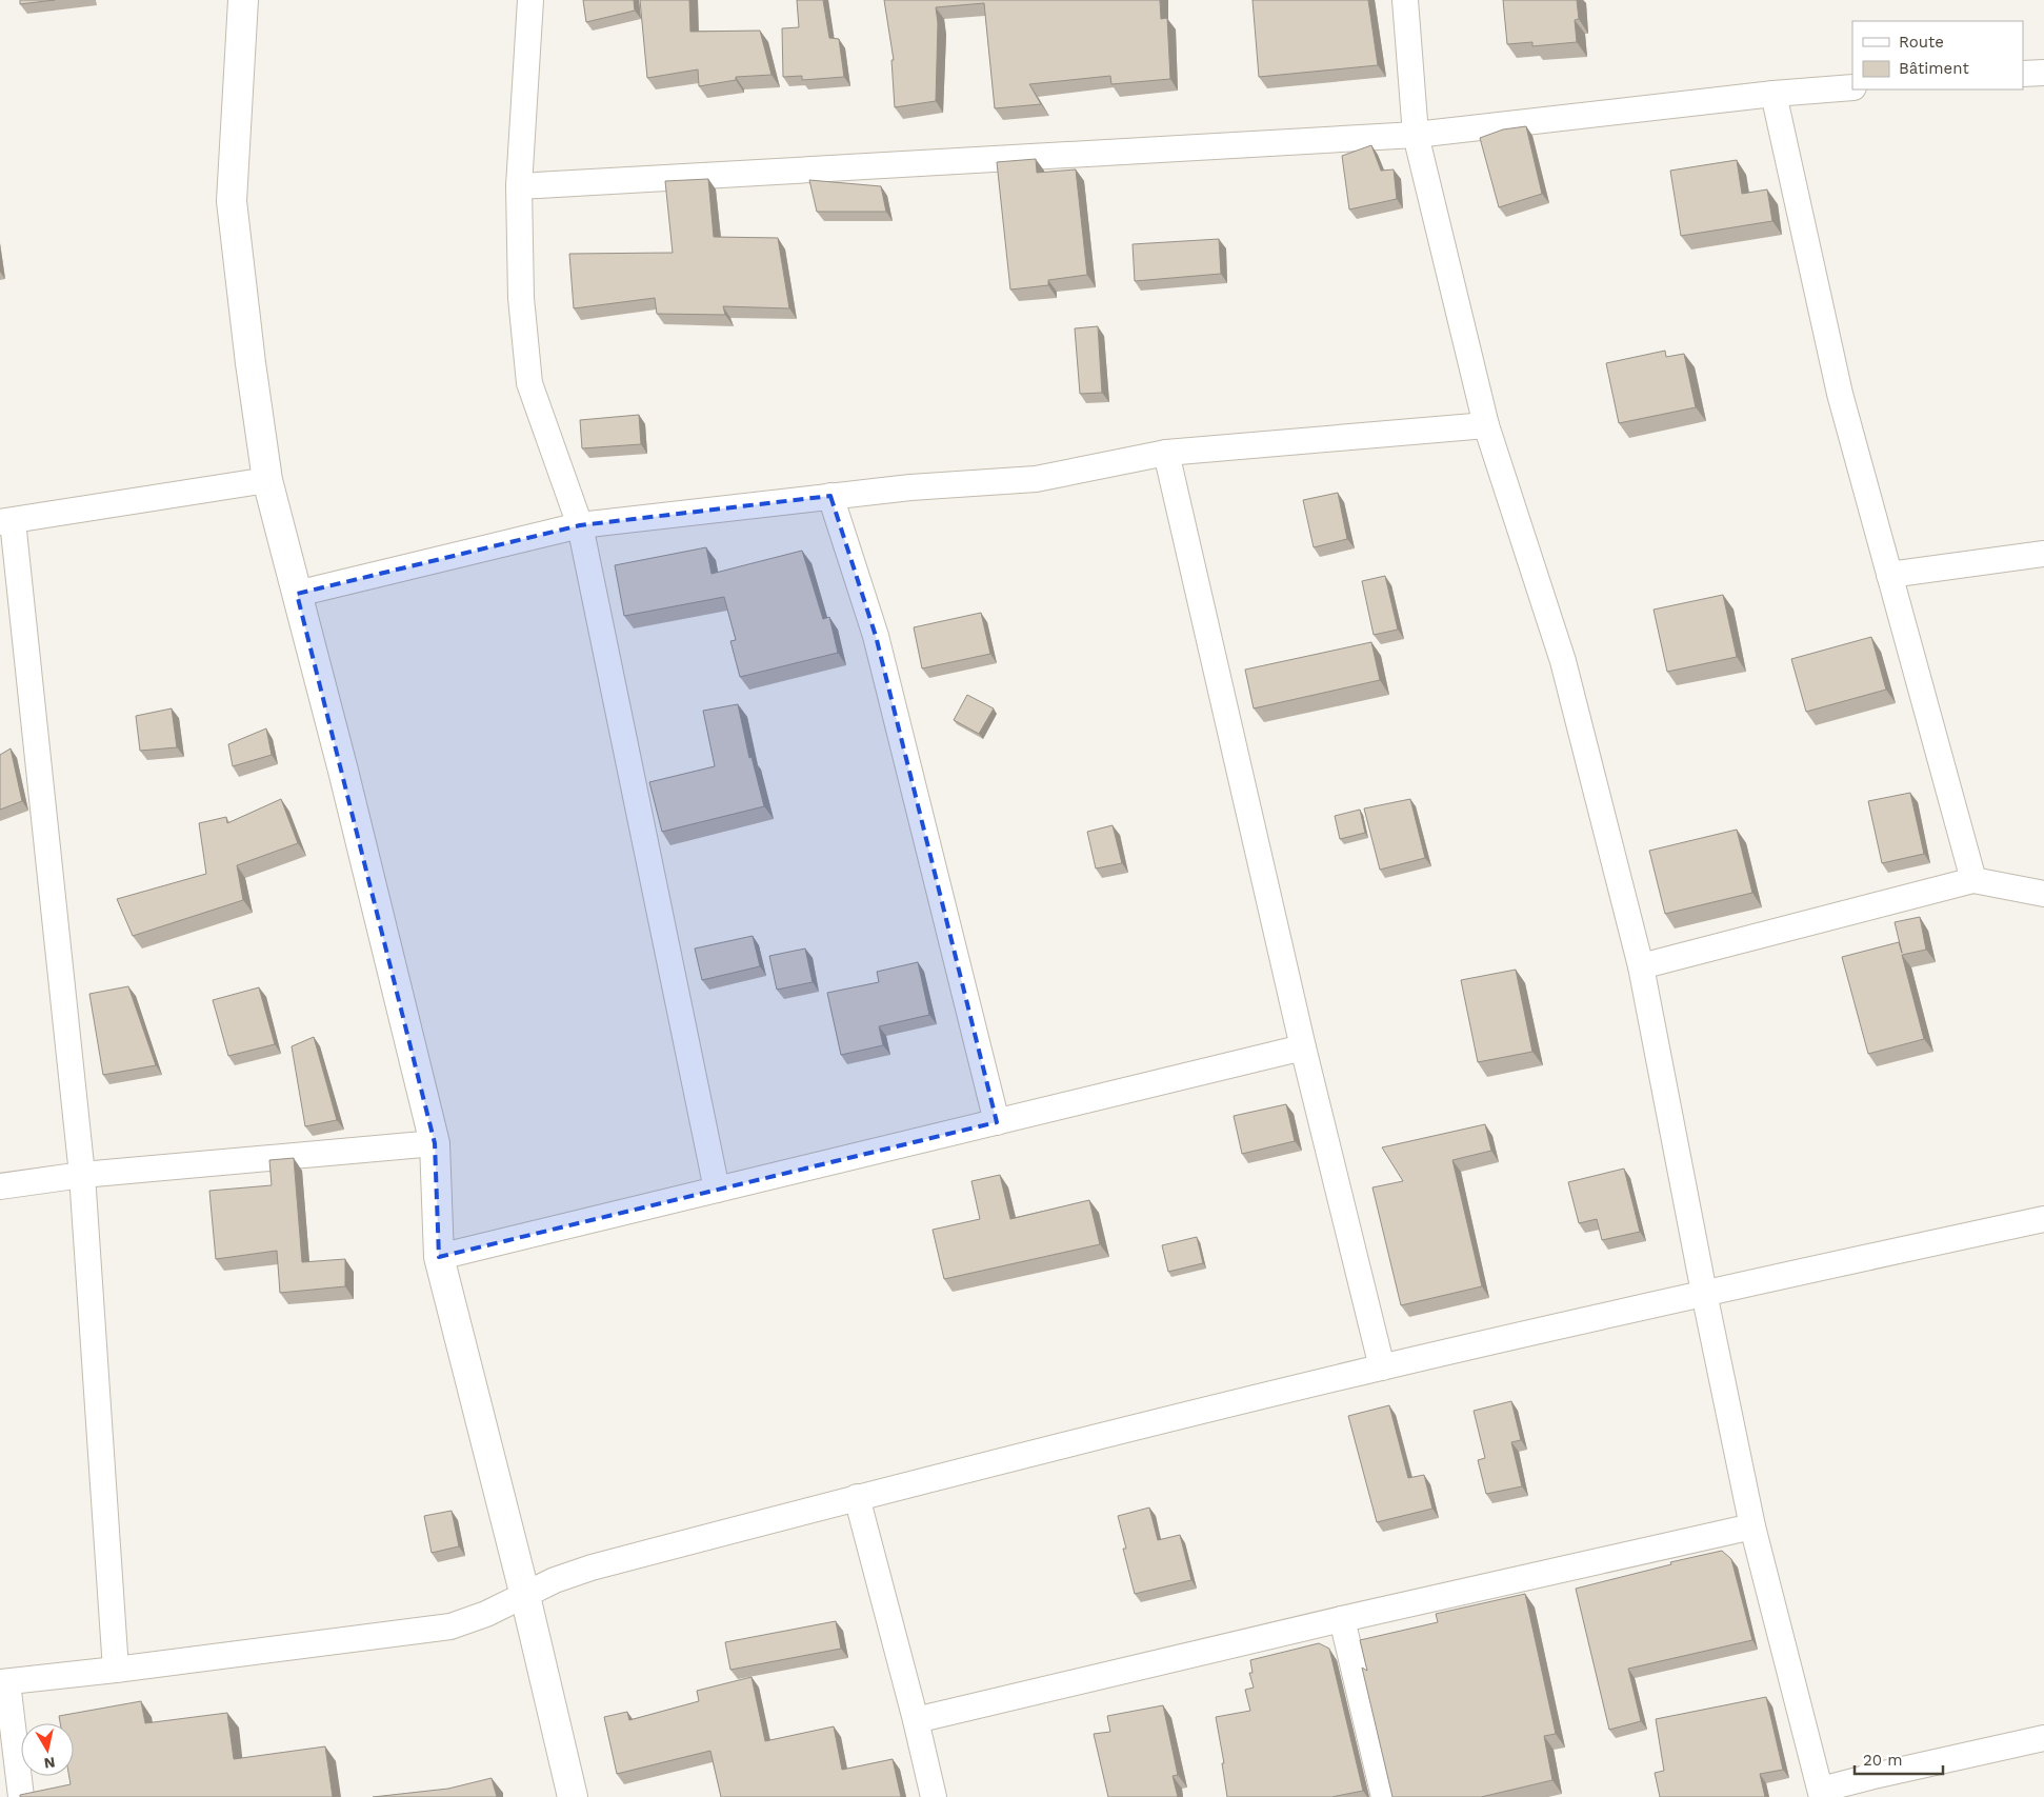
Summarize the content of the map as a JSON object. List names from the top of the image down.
{
  "legend": ["Route", "Bâtiment"],
  "scale_bar": "20 m",
  "north": "bottom"
}
